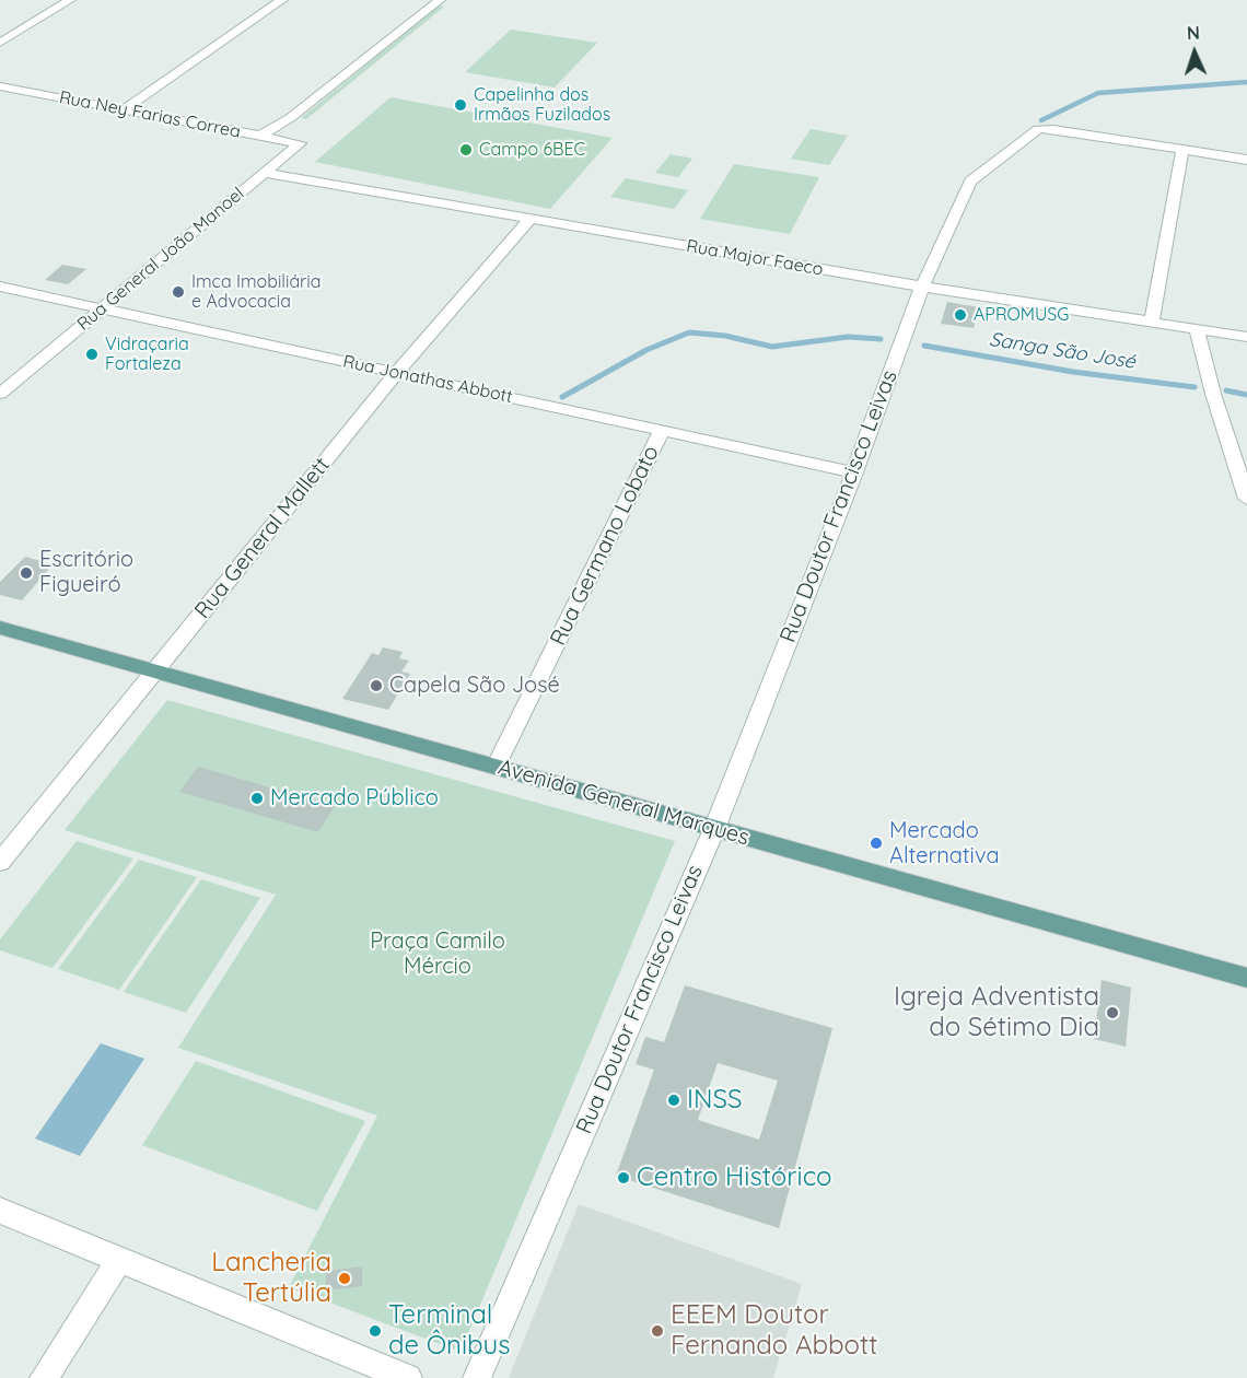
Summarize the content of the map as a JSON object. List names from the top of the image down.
{
  "streets": {
    "main road": ["Avenida General Marques"],
    "street": [
      "Rua Ney Farias Correa",
      "Rua Major Faeco",
      "Rua General João Manoel",
      "Rua Jonathas Abbott",
      "Rua Doutor Francisco Leivas",
      "Rua General Mallett",
      "Rua Germano Lobato"
    ]
  },
  "crossings": [
    ["Rua Ney Farias Correa", "Rua General João Manoel"],
    ["Rua Major Faeco", "Rua General João Manoel"],
    ["Rua Major Faeco", "Rua Doutor Francisco Leivas"],
    ["Rua Major Faeco", "Rua General Mallett"],
    ["Rua General João Manoel", "Rua Jonathas Abbott"],
    ["Rua Jonathas Abbott", "Rua Doutor Francisco Leivas"],
    ["Rua Jonathas Abbott", "Rua General Mallett"],
    ["Rua Jonathas Abbott", "Rua Germano Lobato"],
    ["Rua Doutor Francisco Leivas", "Avenida General Marques"],
    ["Rua General Mallett", "Avenida General Marques"],
    ["Rua Germano Lobato", "Avenida General Marques"]
  ],
  "water": ["Sanga São José"],
  "parks": ["Praça Camilo Mércio"],
  "places": [
    "Capelinha dos Irmãos Fuzilados",
    "Campo 6BEC",
    "Imca Imobiliária e Advocacia",
    "APROMUSG",
    "Vidraçaria Fortaleza",
    "Escritório Figueiró",
    "Capela São José",
    "Mercado Público",
    "Mercado Alternativa",
    "Igreja Adventista do Sétimo Dia",
    "INSS",
    "Centro Histórico",
    "Lancheria Tertúlia",
    "Terminal de Ônibus",
    "EEEM Doutor Fernando Abbott"
  ],
  "north": "top"
}
